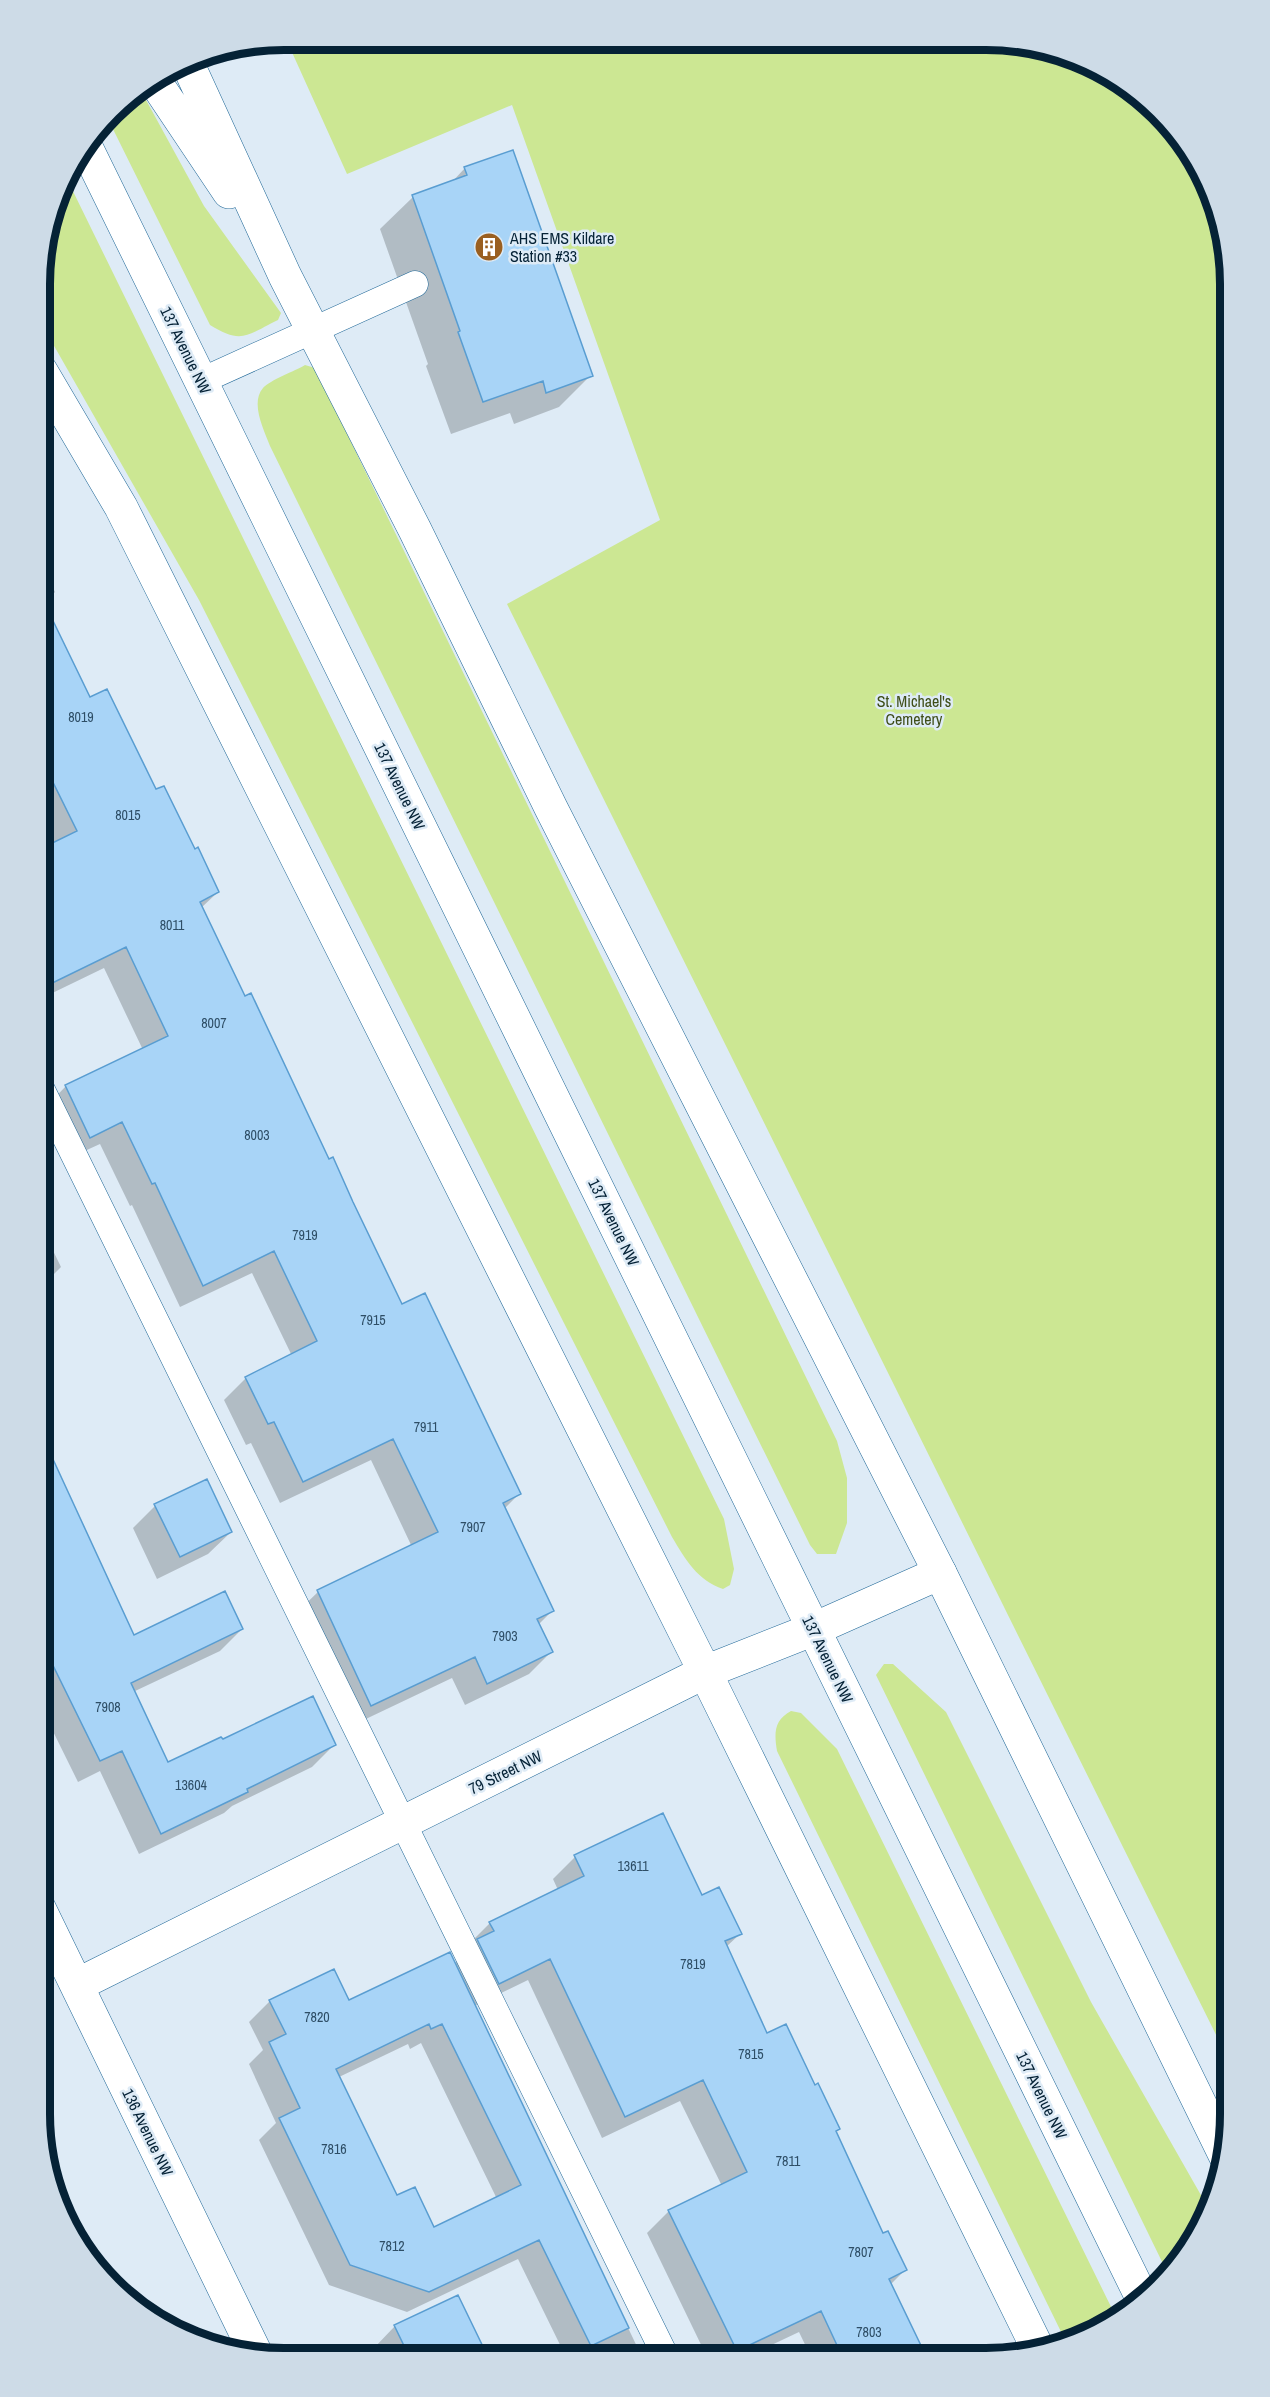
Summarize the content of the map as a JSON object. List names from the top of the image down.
{
  "streets": {
    "main road": ["137 Avenue NW", "79 Street NW", "136 Avenue NW"]
  },
  "crossings": [
    ["137 Avenue NW", "79 Street NW"],
    ["79 Street NW", "136 Avenue NW"]
  ],
  "parks": ["St. Michael's Cemetery"],
  "places": {
    "building": ["AHS EMS Kildare Station #33"]
  },
  "house_numbers": [
    "8019",
    "8015",
    "8011",
    "8007",
    "8003",
    "7919",
    "7915",
    "7911",
    "7907",
    "7903",
    "7908",
    "13604",
    "13611",
    "7819",
    "7820",
    "7815",
    "7816",
    "7811",
    "7812",
    "7807",
    "7803"
  ]
}
